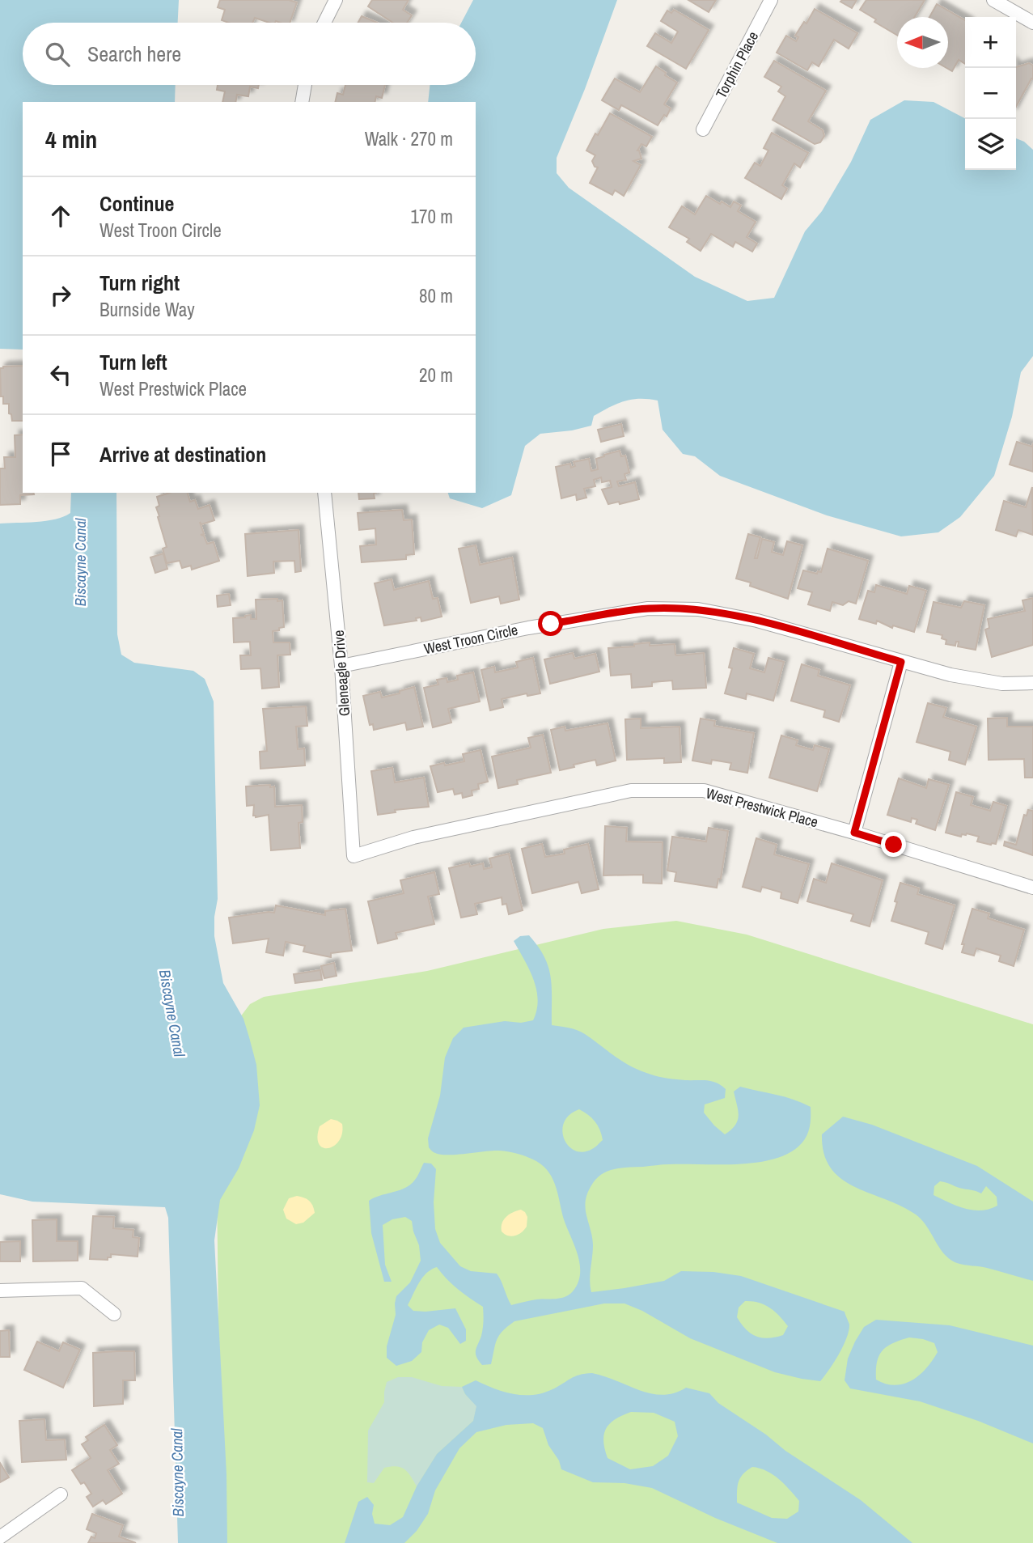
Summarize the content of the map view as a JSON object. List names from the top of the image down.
{
  "streets": {
    "street": [
      "Torphin Place",
      "West Troon Circle",
      "Gleneagle Drive",
      "West Prestwick Place"
    ]
  },
  "crossings": [
    ["West Troon Circle", "Gleneagle Drive"],
    ["Gleneagle Drive", "West Prestwick Place"]
  ],
  "water": ["Biscayne Canal"],
  "north": "left",
  "page": {
    "map_buttons": ["+", "−"],
    "search": "Search here",
    "heading": ["4 min", "Walk · 270 m"],
    "list": [
      ["Continue", "West Troon Circle", "170 m"],
      ["Turn right", "Burnside Way", "80 m"],
      ["Turn left", "West Prestwick Place", "20 m"],
      "Arrive at destination"
    ]
  }
}
